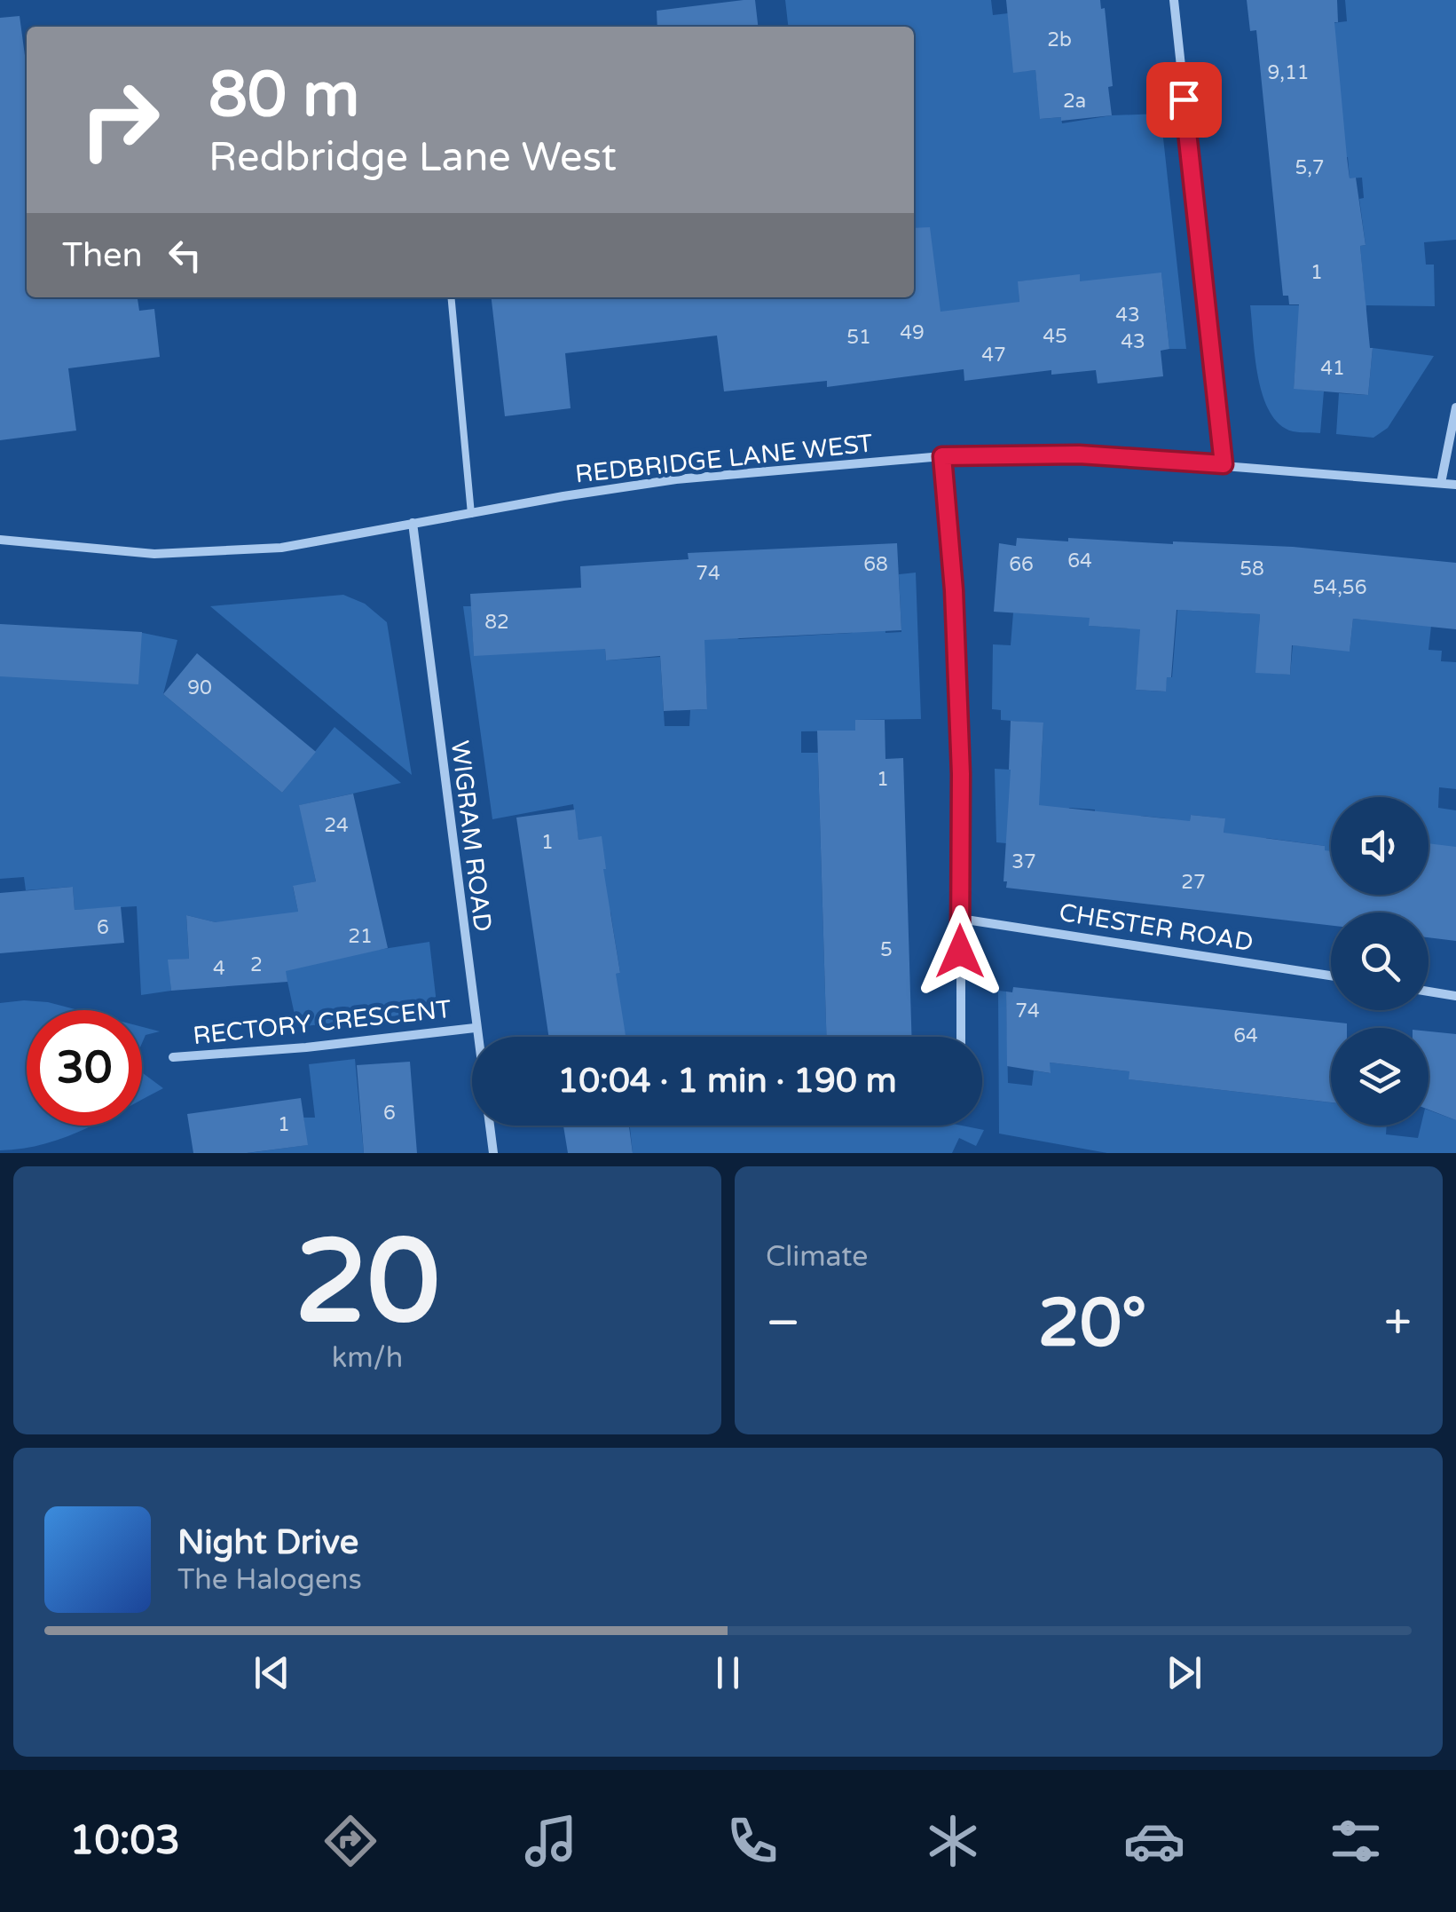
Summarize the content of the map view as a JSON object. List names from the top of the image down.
{
  "streets": {
    "street": [
      "REDBRIDGE LANE WEST",
      "WIGRAM ROAD",
      "CHESTER ROAD",
      "RECTORY CRESCENT"
    ]
  },
  "crossings": [
    ["REDBRIDGE LANE WEST", "WIGRAM ROAD"],
    ["WIGRAM ROAD", "RECTORY CRESCENT"]
  ],
  "house_numbers": [
    "2b",
    "9,11",
    "2a",
    "5,7",
    "1",
    "43",
    "49",
    "45",
    "51",
    "43",
    "47",
    "41",
    "64",
    "68",
    "66",
    "58",
    "74",
    "54,56",
    "82",
    "90",
    "1",
    "24",
    "1",
    "37",
    "27",
    "6",
    "21",
    "5",
    "2",
    "4",
    "74",
    "64",
    "6",
    "1"
  ],
  "page": {
    "turn": ["80 m", "Redbridge Lane West"],
    "then": "Then",
    "limit": "30",
    "trip": "10:04 · 1 min · 190 m",
    "tile": [
      ["20", "km/h"],
      "Climate"
    ],
    "heat": ["−", "20°", "+"],
    "song": ["Night Drive", "The Halogens"],
    "tabs": "10:03"
  }
}
